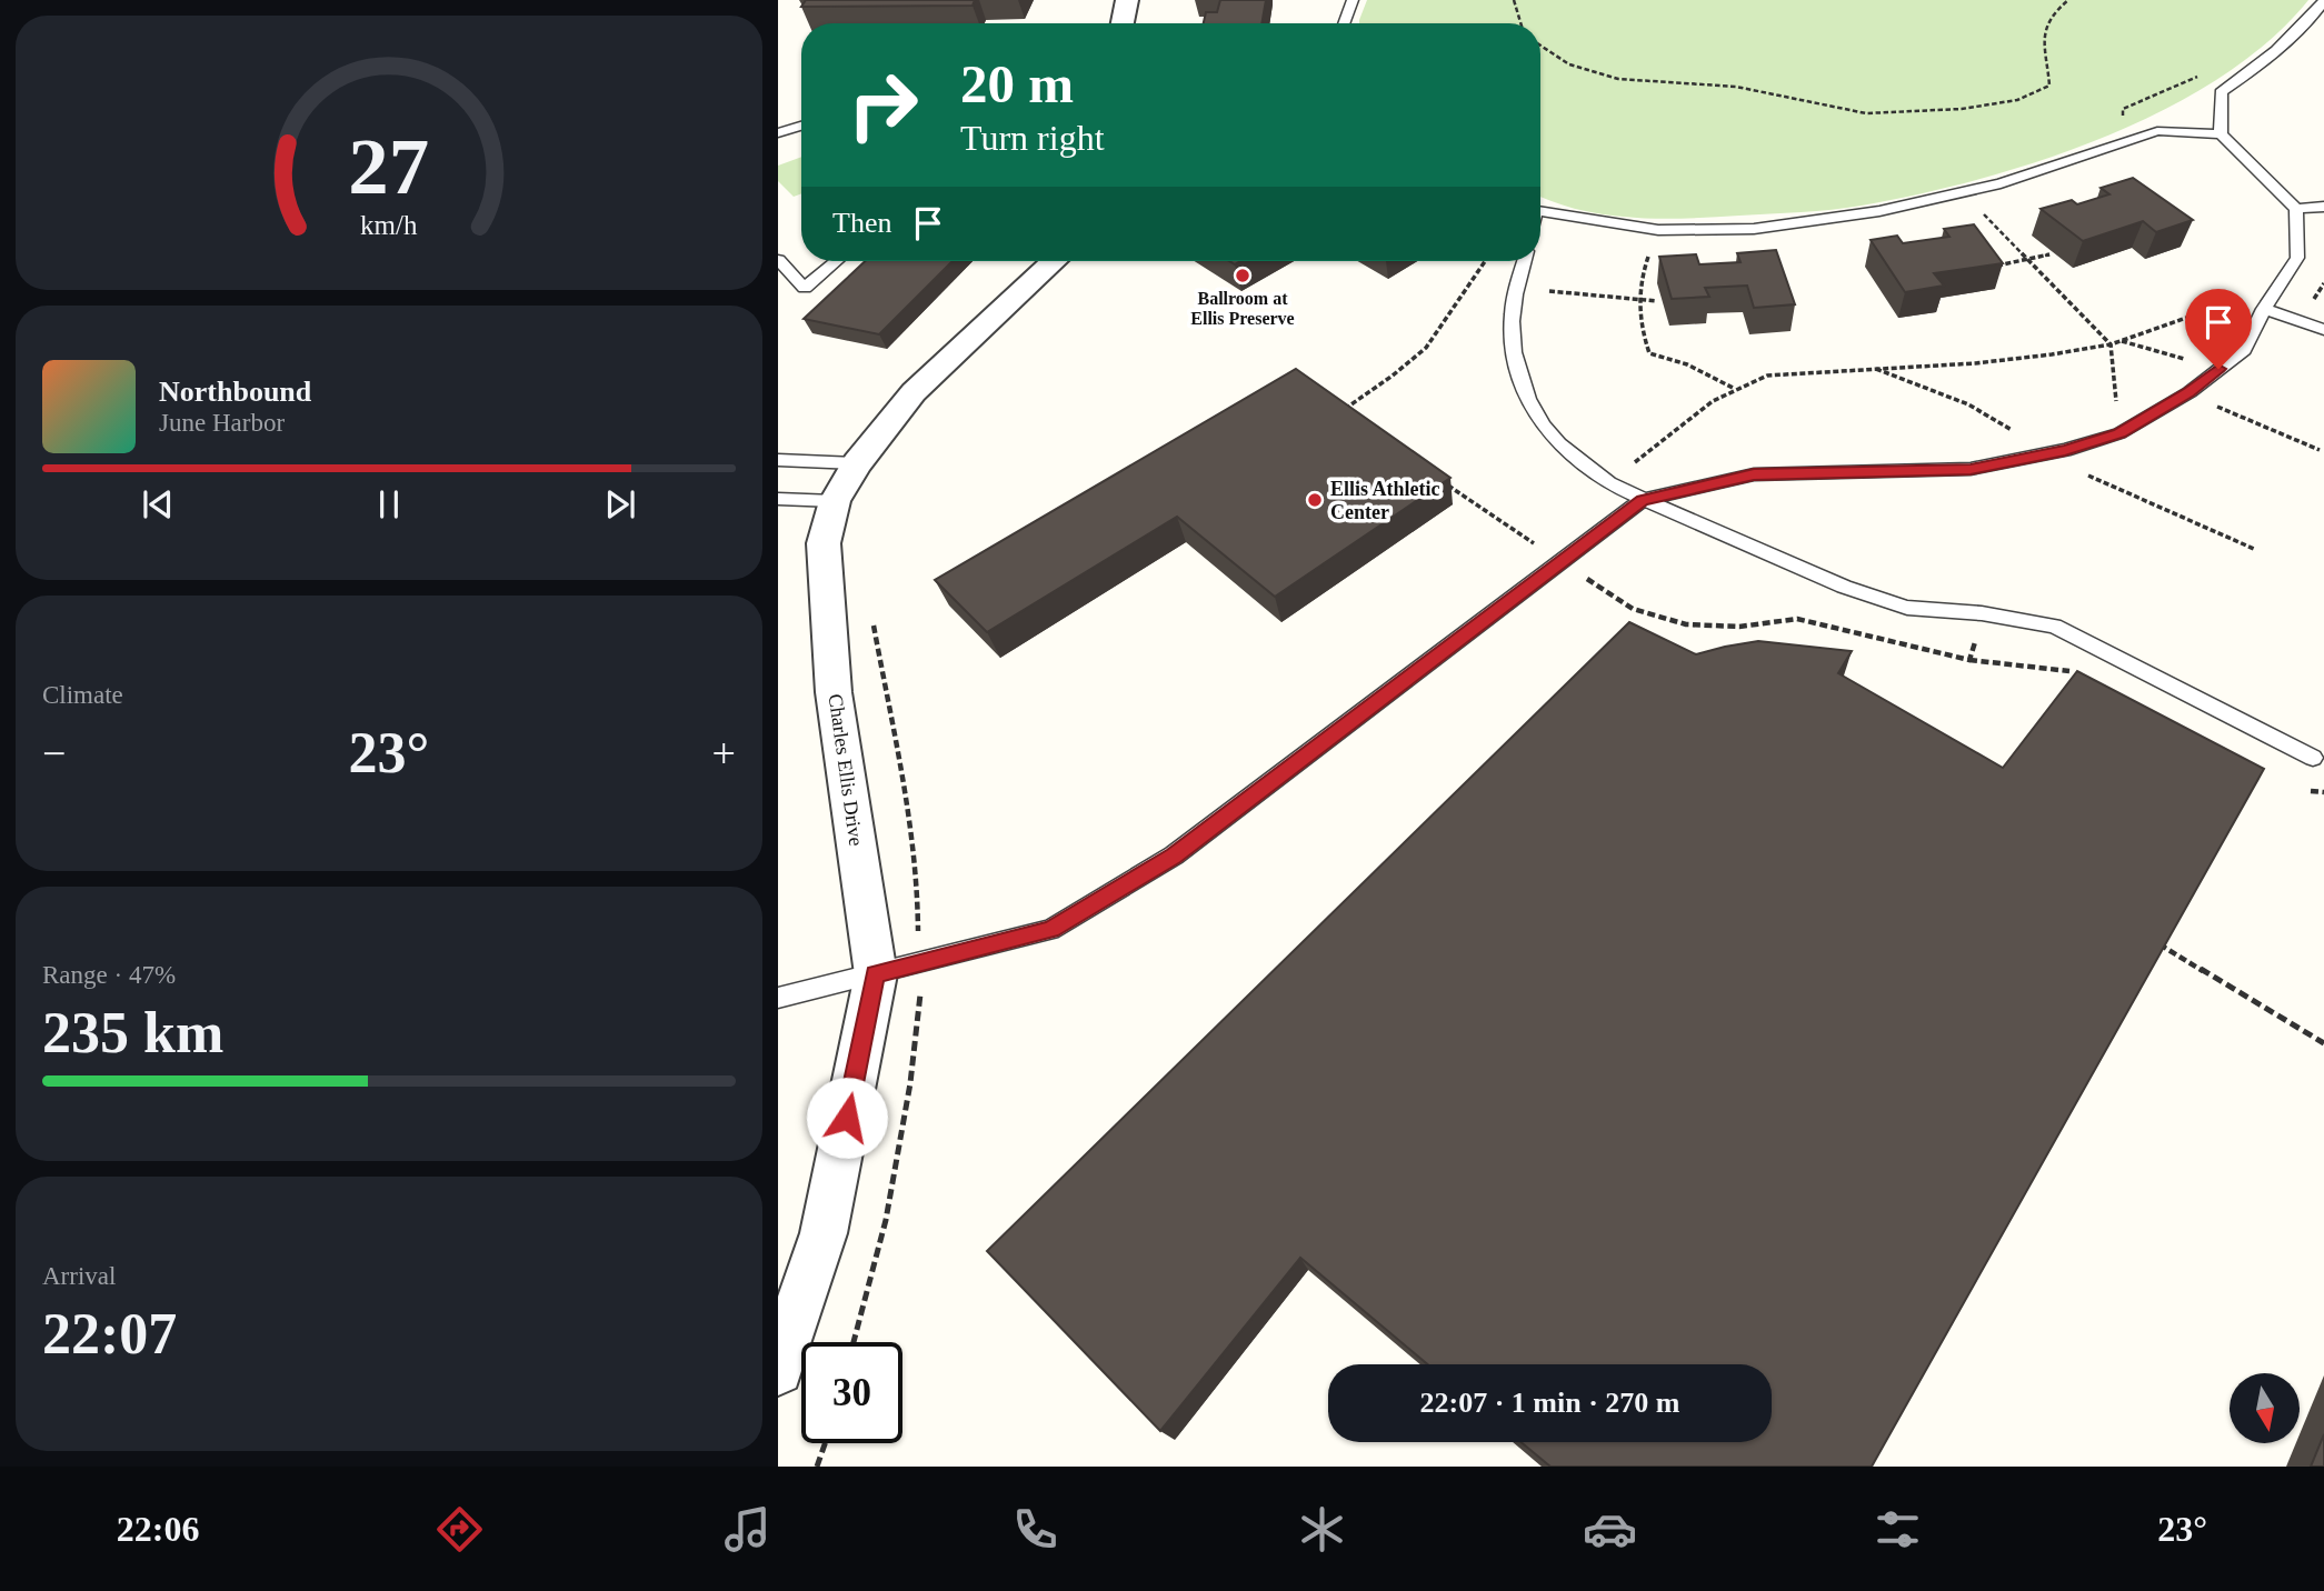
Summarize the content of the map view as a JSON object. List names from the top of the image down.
{
  "streets": {
    "street": ["Charles Ellis Drive"]
  },
  "places": ["Ballroom at Ellis Preserve", "Ellis Athletic Center"],
  "north": "bottom",
  "page": {
    "turn": ["20 m", "Turn right"],
    "then": "Then",
    "song": ["Northbound", "June Harbor"],
    "tile": [
      "Climate",
      ["Range · 47%", "235 km"],
      ["Arrival", "22:07"]
    ],
    "heat": ["−", "23°", "+"],
    "limit": "30",
    "trip": "22:07 · 1 min · 270 m",
    "tabs": ["22:06", "23°"],
    "gauge": ["27", "km/h"]
  }
}
